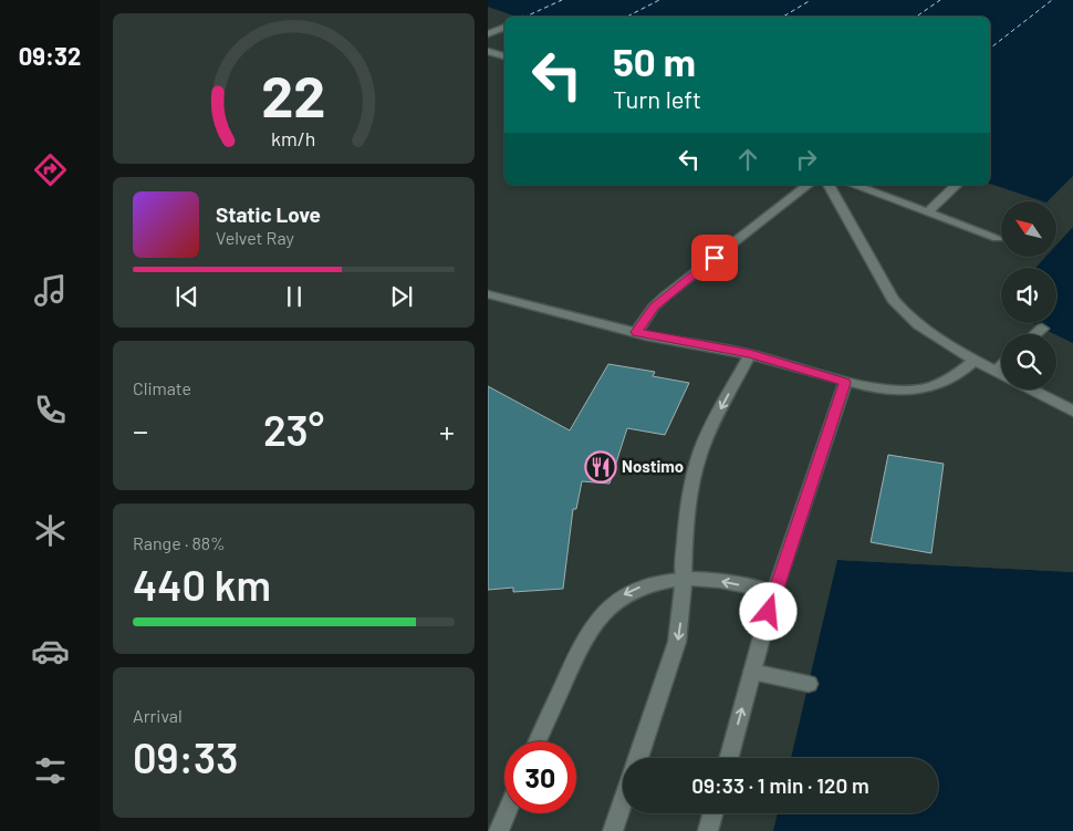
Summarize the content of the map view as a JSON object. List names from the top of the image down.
{
  "places": {
    "restaurant": ["Nostimo"]
  },
  "north": "top left",
  "page": {
    "tabs": "09:32",
    "turn": ["50 m", "Turn left"],
    "song": ["Static Love", "Velvet Ray"],
    "tile": [
      "Climate",
      ["Range · 88%", "440 km"],
      ["Arrival", "09:33"]
    ],
    "heat": ["−", "23°", "+"],
    "limit": "30",
    "trip": "09:33 · 1 min · 120 m",
    "gauge": ["22", "km/h"]
  }
}
